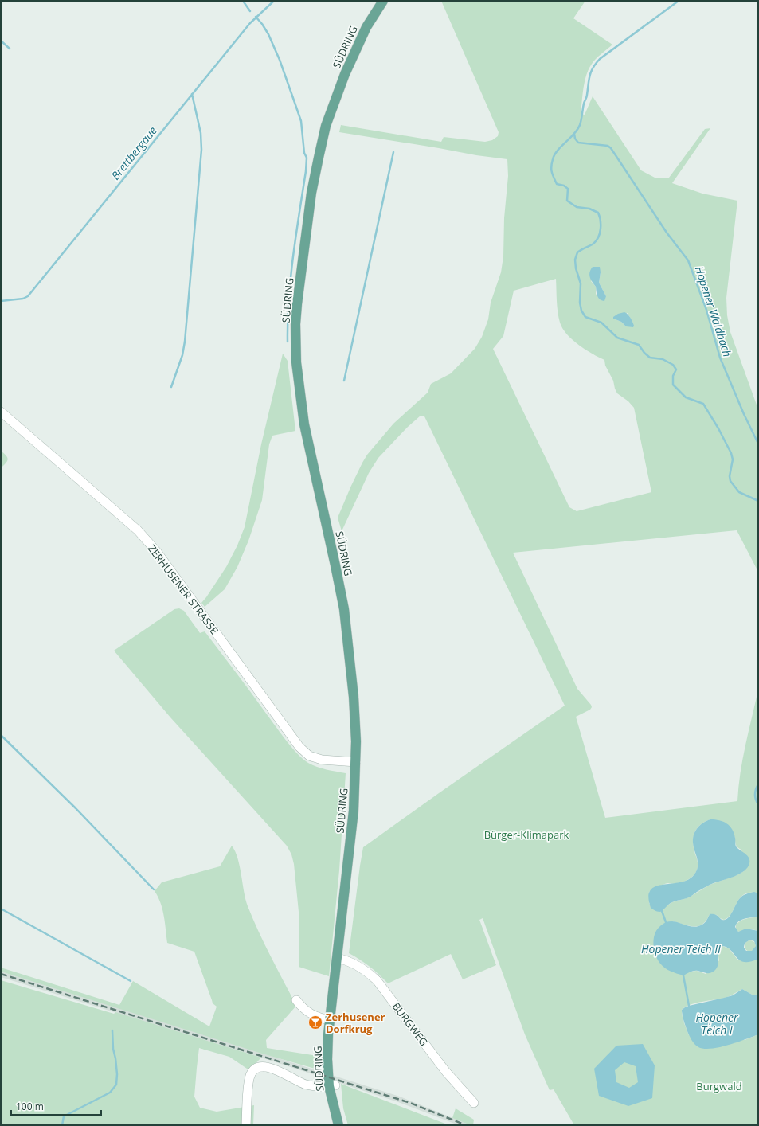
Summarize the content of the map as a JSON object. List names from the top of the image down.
{
  "streets": {
    "main road": ["SÜDRING"],
    "street": ["ZERHUSENER STRASSE", "BURGWEG"]
  },
  "crossings": [
    ["SÜDRING", "ZERHUSENER STRASSE"],
    ["SÜDRING", "BURGWEG"]
  ],
  "water": [
    "Brettbergaue",
    "Hopener Waldbach",
    "Hopener Teich II",
    "Hopener Teich I"
  ],
  "parks": ["Bürger-Klimapark", "Burgwald"],
  "places": {
    "bar": ["Zerhusener Dorfkrug"]
  },
  "scale_bar": "100 m"
}
